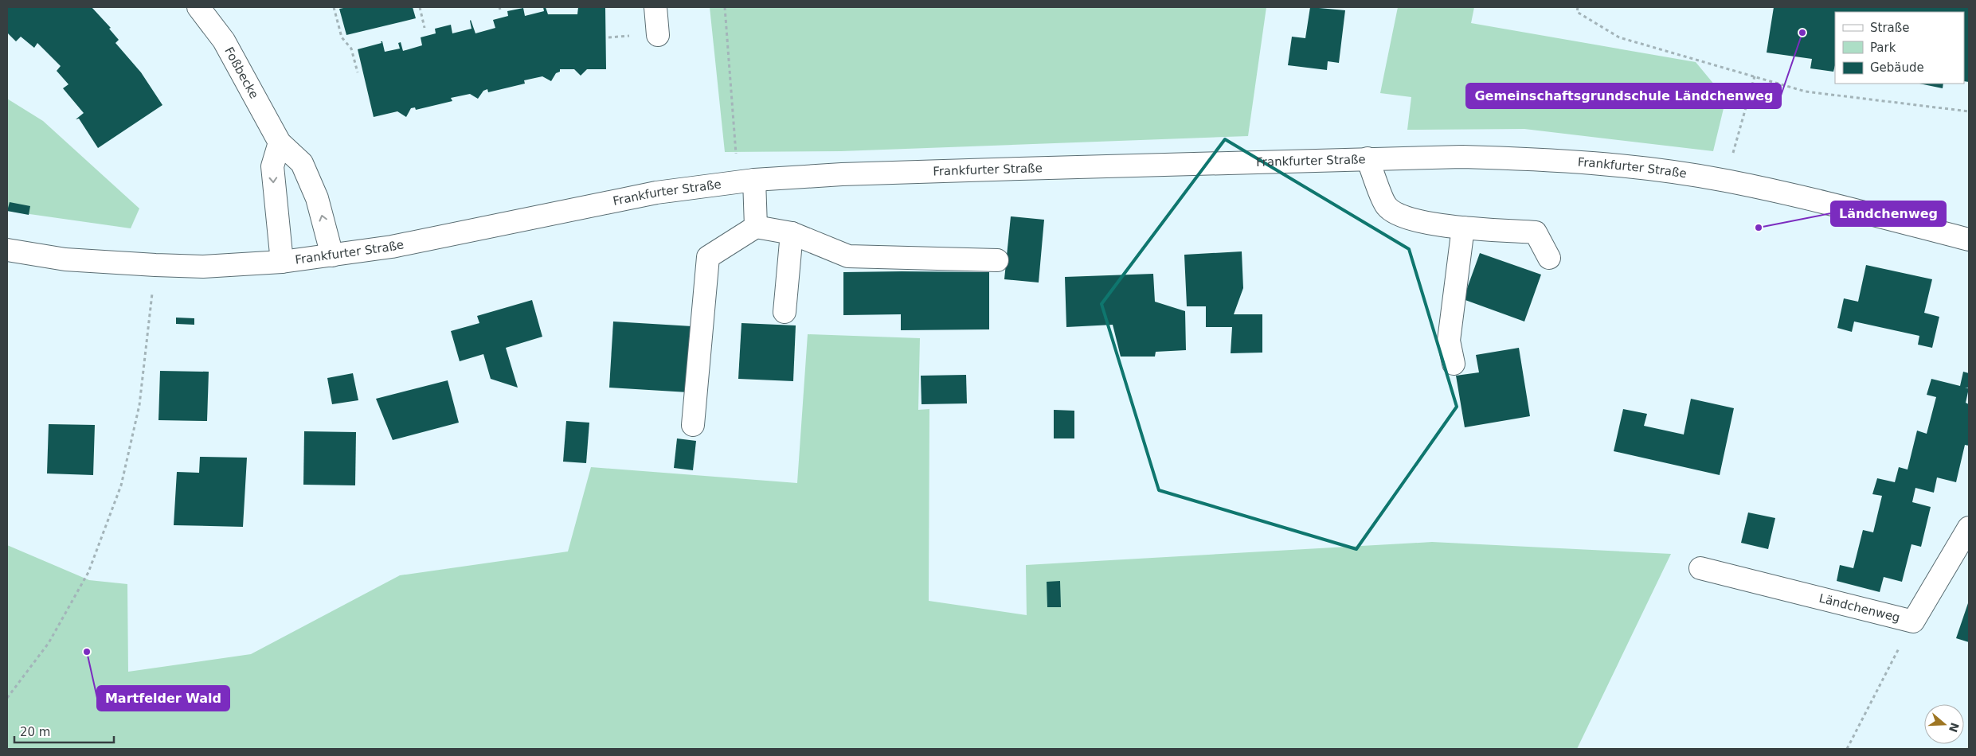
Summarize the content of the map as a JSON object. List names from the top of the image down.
{
  "streets": {
    "main road": ["Foßbecke", "Frankfurter Straße", "Ländchenweg"]
  },
  "crossings": [
    ["Foßbecke", "Frankfurter Straße"]
  ],
  "places": ["Gemeinschaftsgrundschule Ländchenweg", "Ländchenweg", "Martfelder Wald"],
  "legend": ["Straße", "Park", "Gebäude"],
  "scale_bar": "20 m",
  "north": "right"
}
